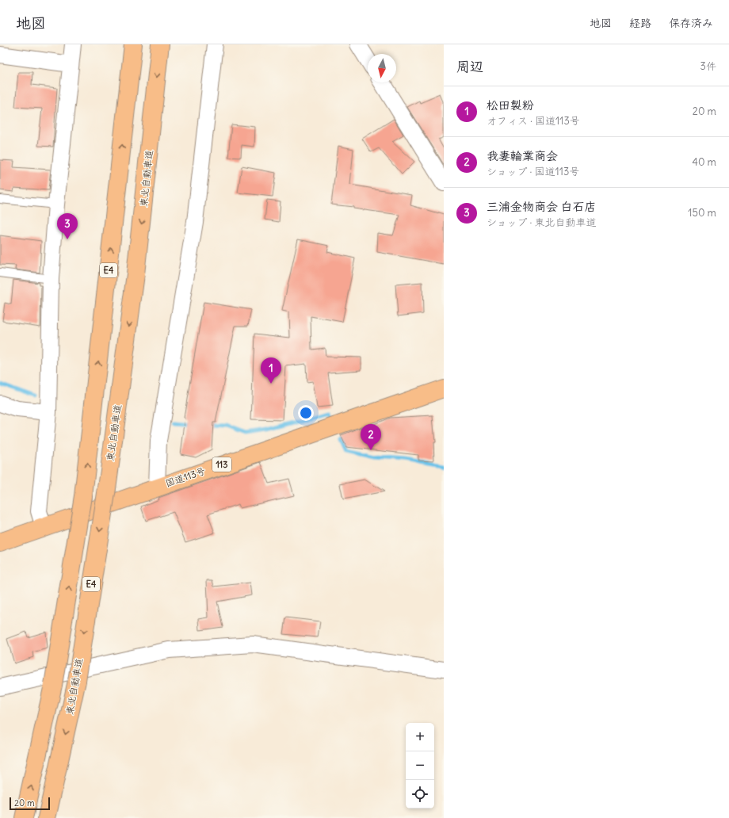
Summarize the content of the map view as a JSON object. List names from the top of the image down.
{
  "streets": {
    "highway": [
      "東北自動車道",
      "E4",
      "113",
      "国道113号"
    ]
  },
  "scale_bar": "20 m",
  "north": "bottom",
  "page": {
    "header": "地図",
    "nav": ["地図", "経路", "保存済み"],
    "heading": ["周辺", "3件"],
    "list": [
      {
        "mark": "1",
        "name": "松田製粉",
        "note": "オフィス · 国道113号",
        "value": "20 m"
      },
      {
        "mark": "2",
        "name": "我妻輪業商会",
        "note": "ショップ · 国道113号",
        "value": "40 m"
      },
      {
        "mark": "3",
        "name": "三浦金物商会 白石店",
        "note": "ショップ · 東北自動車道",
        "value": "150 m"
      }
    ],
    "pins": ["3", "1", "2"],
    "map_buttons": ["+", "−"],
    "scale": "20 m"
  }
}
